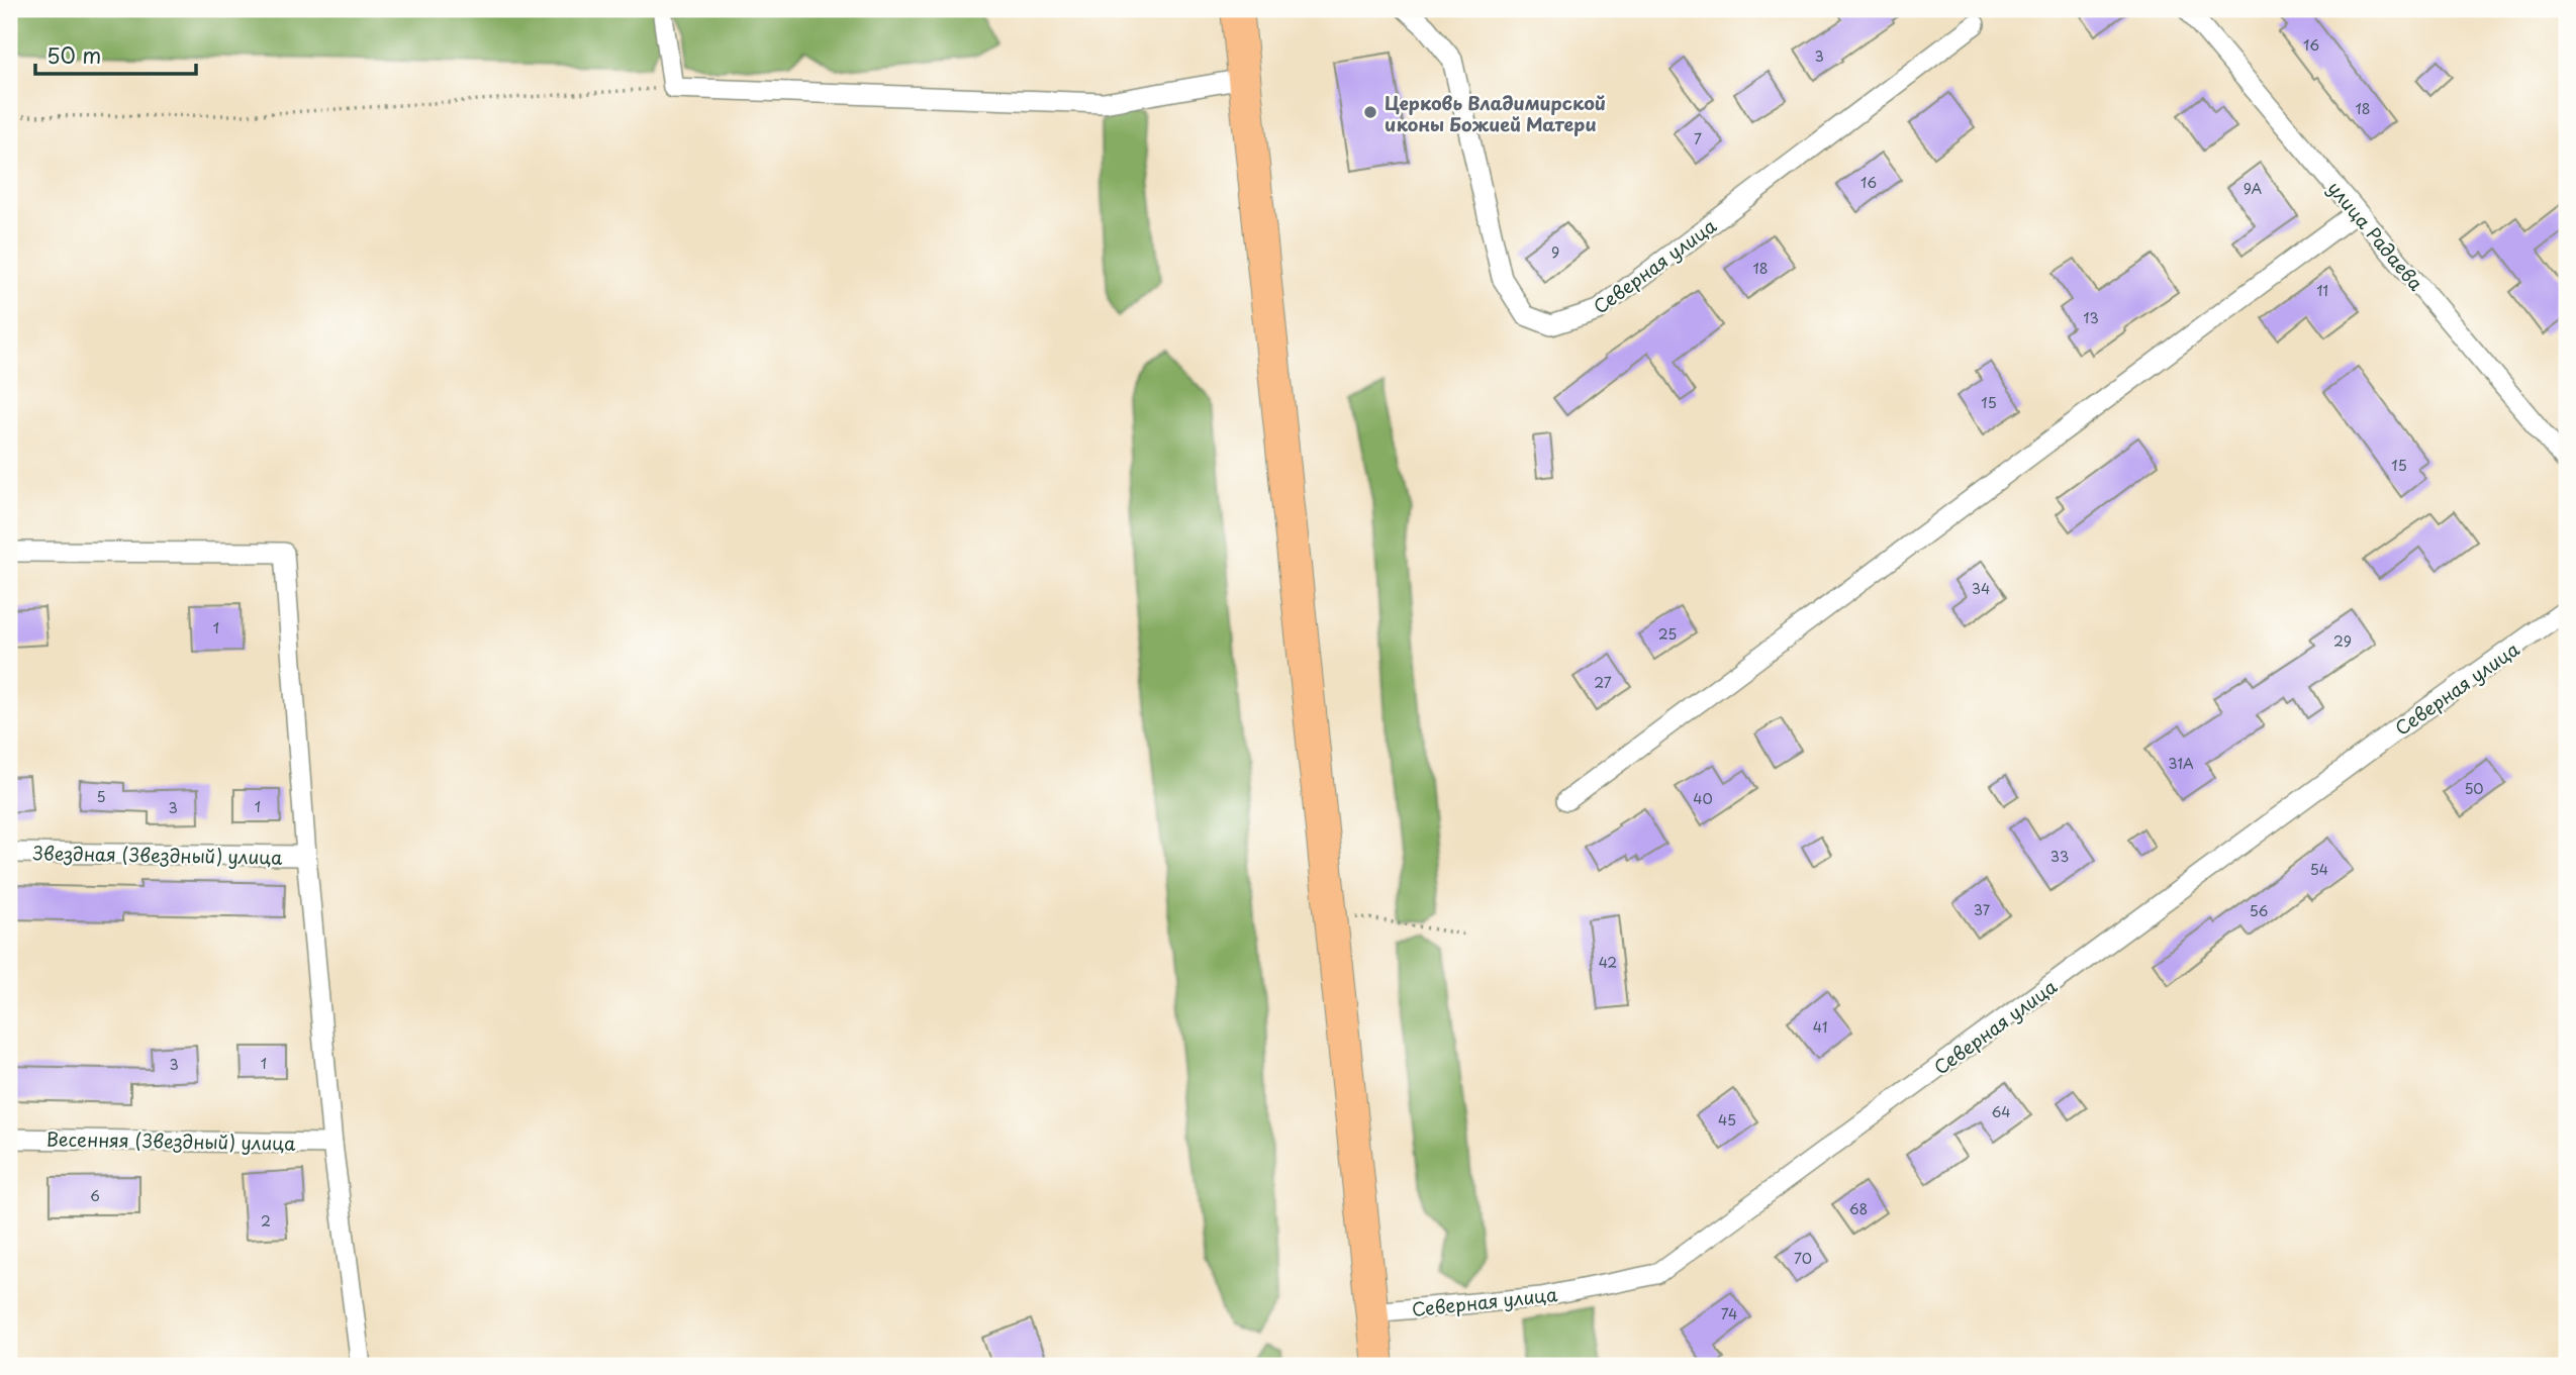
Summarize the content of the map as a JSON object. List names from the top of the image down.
{
  "streets": {
    "street": [
      "улица Радаева",
      "Северная улица",
      "Звездная (Звездный) улица",
      "Весенняя (Звездный) улица"
    ]
  },
  "places": ["Церковь Владимирской иконы Божией Матери"],
  "house_numbers": [
    "16",
    "3",
    "18",
    "7",
    "16",
    "9А",
    "9",
    "18",
    "11",
    "13",
    "15",
    "15",
    "34",
    "1",
    "25",
    "29",
    "27",
    "31А",
    "50",
    "5",
    "40",
    "1",
    "3",
    "33",
    "54",
    "37",
    "56",
    "42",
    "41",
    "1",
    "3",
    "64",
    "45",
    "6",
    "68",
    "2",
    "70",
    "74"
  ],
  "scale_bar": "50 m"
}
